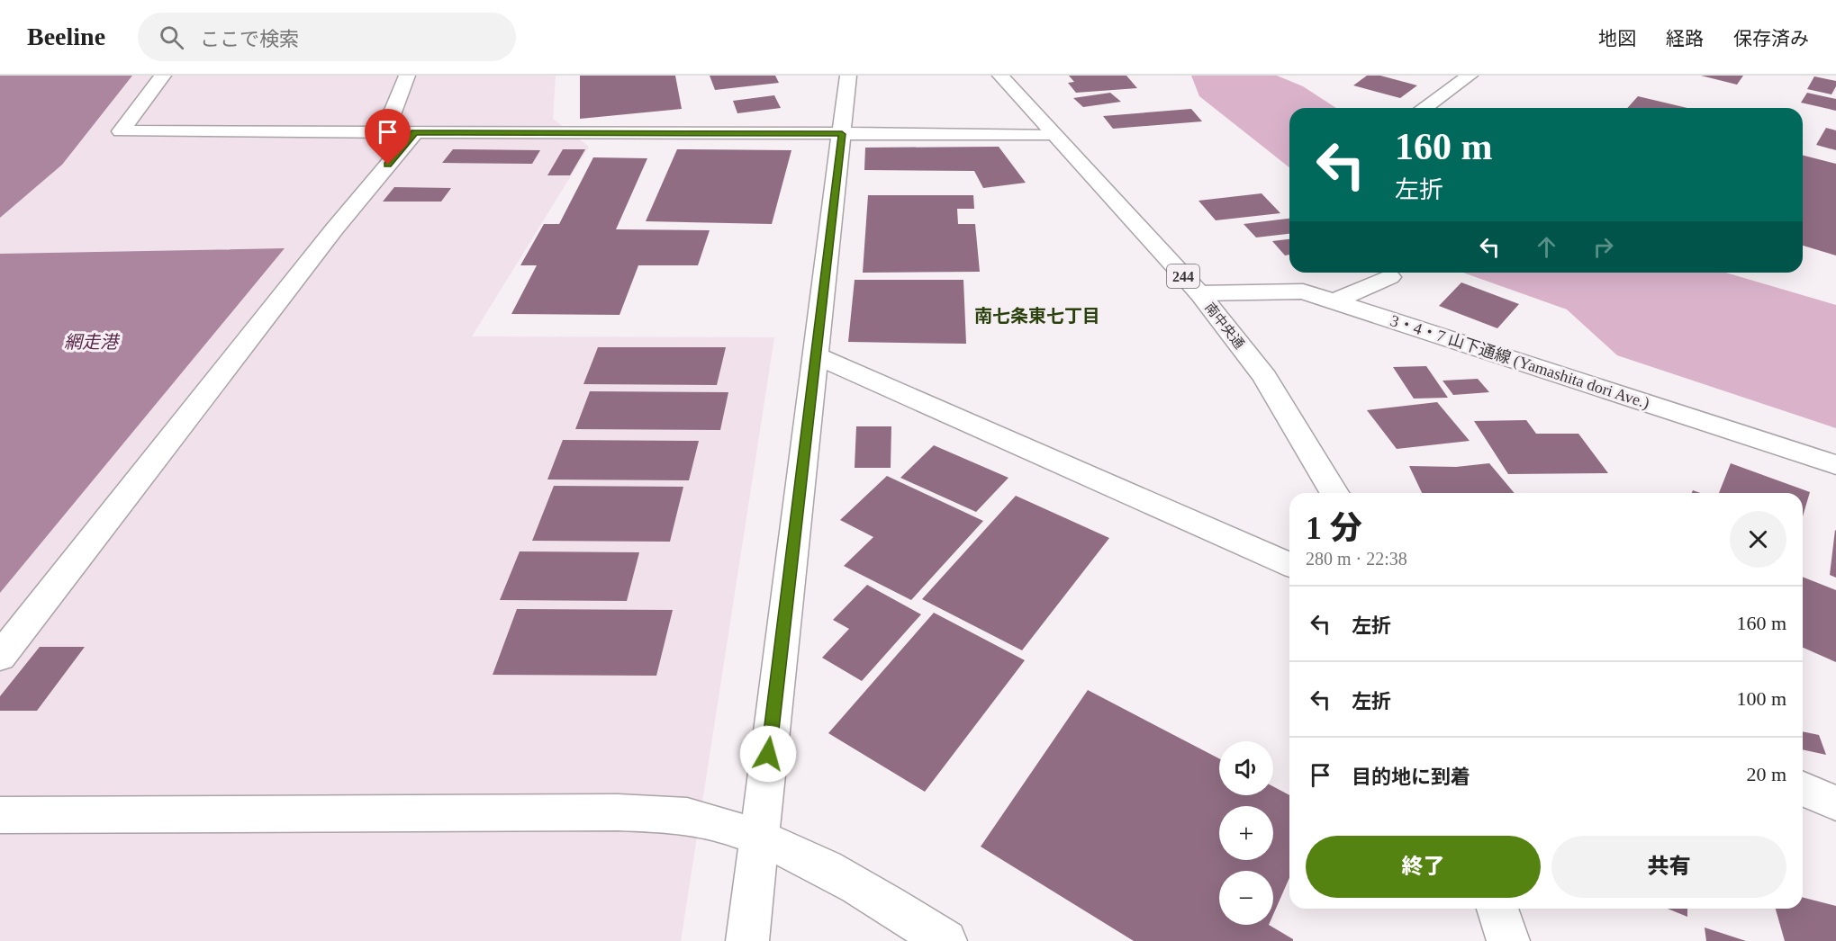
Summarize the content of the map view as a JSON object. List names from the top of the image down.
{
  "streets": {
    "main road": ["244", "南中央通", "3・4・7 山下通線 (Yamashita dori Ave.)"]
  },
  "crossings": [
    ["南中央通", "3・4・7 山下通線 (Yamashita dori Ave.)"]
  ],
  "districts": ["南七条東七丁目"],
  "water": ["網走港"],
  "page": {
    "header": "Beeline",
    "search": "ここで検索",
    "nav": ["地図", "経路", "保存済み"],
    "turn": ["160 m", "左折"],
    "heading": ["1 分", "280 m · 22:38"],
    "list": [
      {
        "name": "左折",
        "value": "160 m"
      },
      {
        "name": "左折",
        "value": "100 m"
      },
      {
        "name": "目的地に到着",
        "value": "20 m"
      }
    ],
    "map_buttons": ["+", "−"],
    "buttons": ["終了", "共有"]
  }
}
